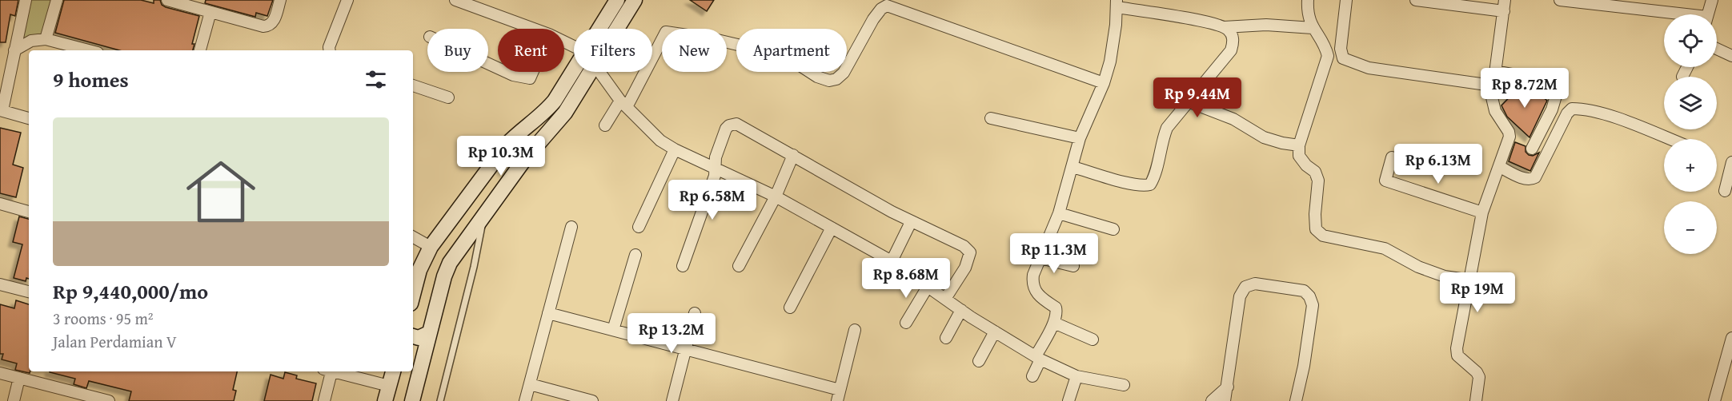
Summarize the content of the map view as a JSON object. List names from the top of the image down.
{
  "page": {
    "map_buttons": ["+", "−"],
    "chip": [
      "Buy",
      "Rent",
      "Filters",
      "New",
      "Apartment"
    ],
    "heading": "9 homes",
    "price": [
      "Rp 8.72M",
      "Rp 9.44M",
      "Rp 10.3M",
      "Rp 6.13M",
      "Rp 6.58M",
      "Rp 11.3M",
      "Rp 8.68M",
      "Rp 19M",
      "Rp 13.2M"
    ],
    "list": [
      {
        "name": "Rp 9,440,000/mo",
        "note": "3 rooms · 95 m² · Jalan Perdamian V"
      }
    ]
  }
}
